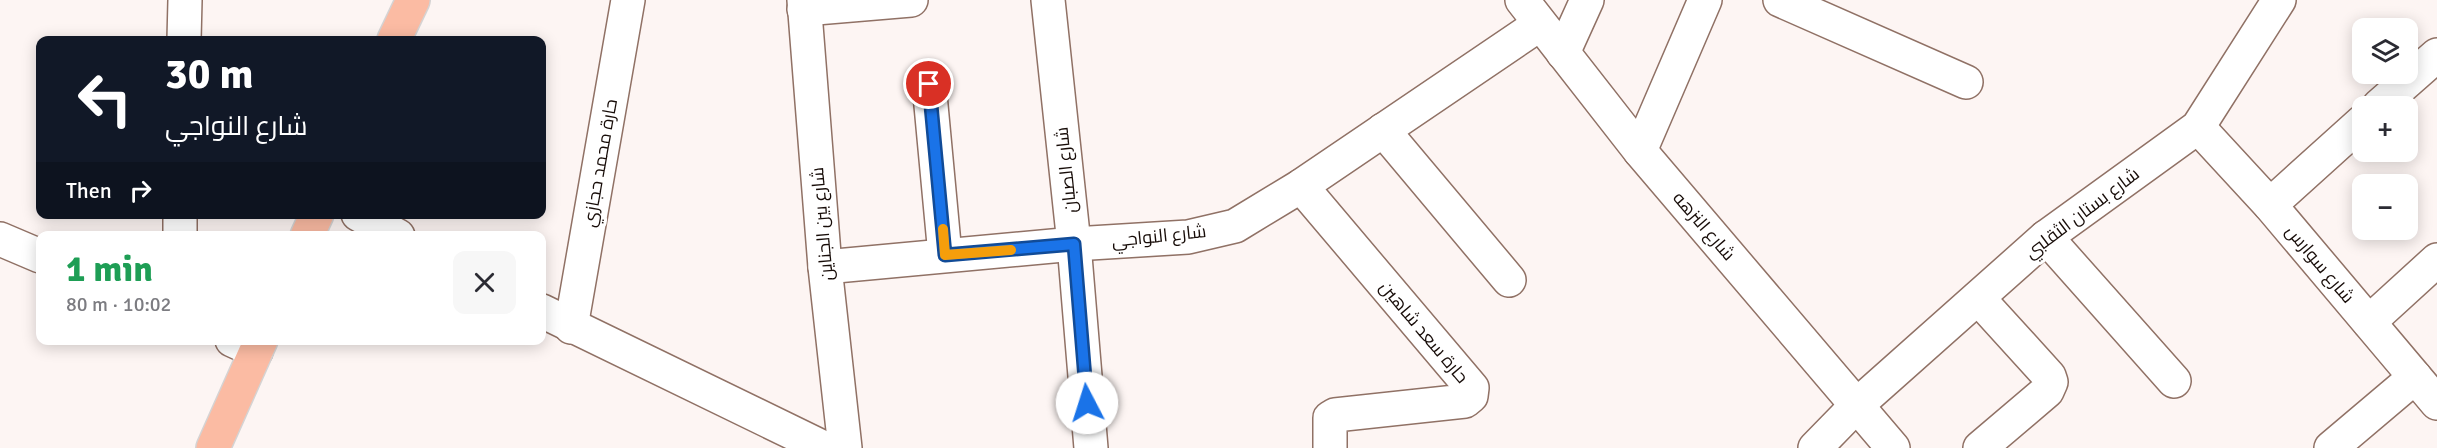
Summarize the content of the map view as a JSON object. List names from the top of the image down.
{
  "streets": {
    "street": [
      "حارة محمد حجازي",
      "شارع الصبان",
      "شارع بستان الثقلبي",
      "شارع بين الجناين",
      "شارع النزهه",
      "شارع النواجي",
      "شارع سوارس",
      "حارة سعد شاهين"
    ]
  },
  "crossings": [
    ["شارع الصبان", "شارع النواجي"],
    ["شارع بستان الثقلبي", "شارع النزهه"],
    ["شارع بستان الثقلبي", "شارع سوارس"],
    ["شارع بين الجناين", "شارع النواجي"],
    ["شارع النزهه", "شارع النواجي"],
    ["شارع النواجي", "حارة سعد شاهين"]
  ],
  "page": {
    "map_buttons": ["+", "−"],
    "turn": ["30 m", "شارع النواجي"],
    "then": "Then",
    "heading": ["1 min", "80 m · 10:02"]
  }
}
